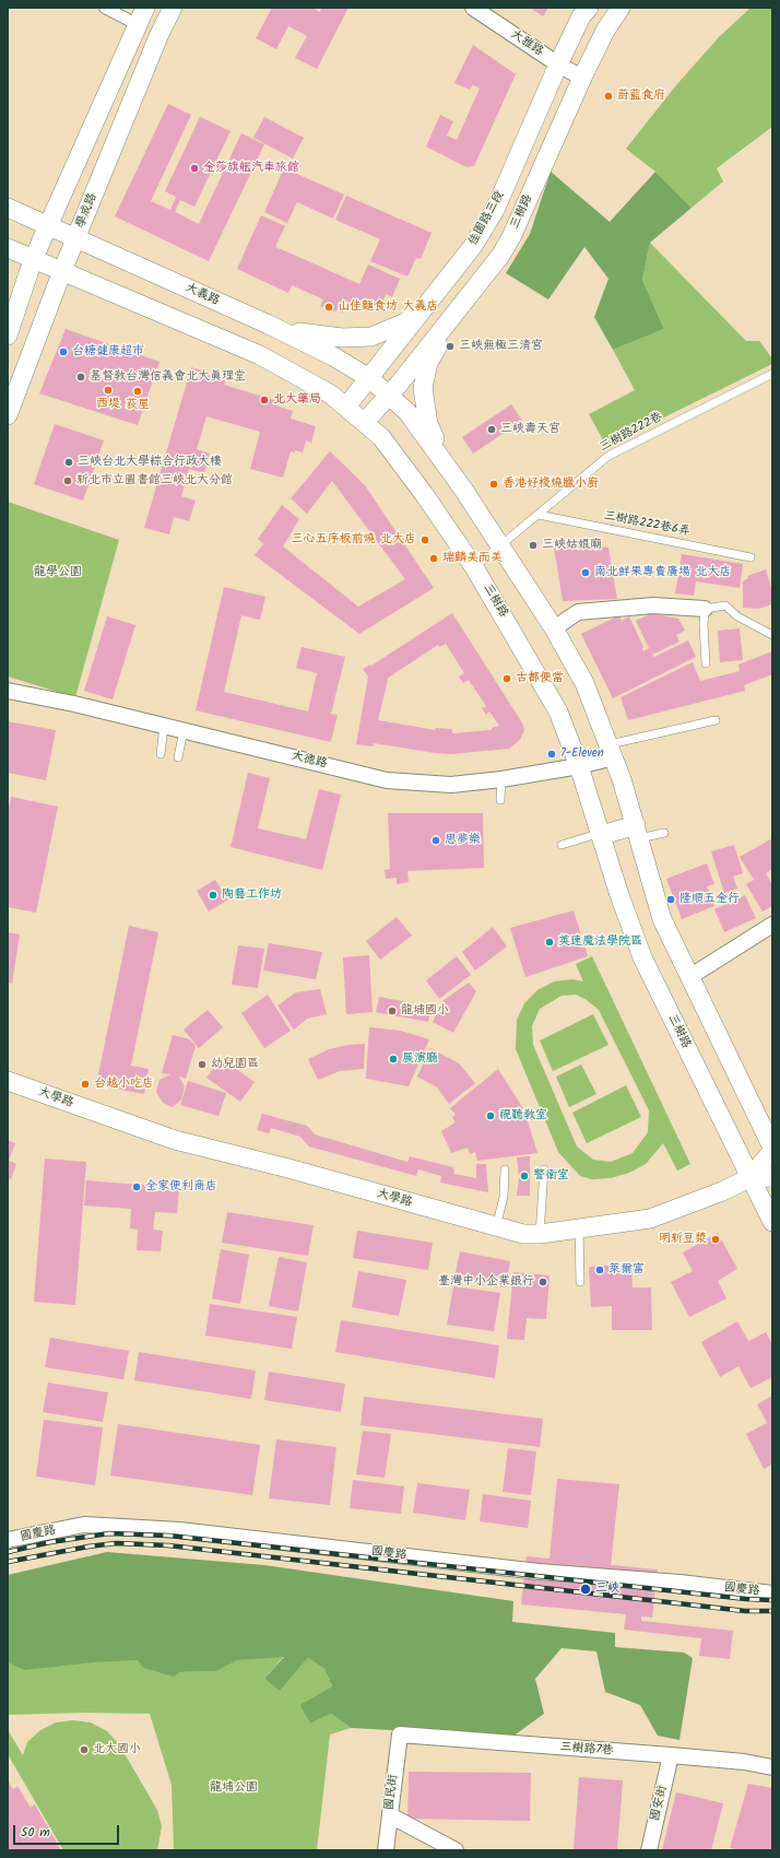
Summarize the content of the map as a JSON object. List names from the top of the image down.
{
  "streets": {
    "street": [
      "大雅路",
      "學成路",
      "三樹路",
      "佳園路三段",
      "大義路",
      "大德路",
      "大學路",
      "國慶路",
      "三樹路7巷",
      "國民街",
      "國安街"
    ],
    "lane": ["三樹路222巷", "三樹路222巷6弄"]
  },
  "crossings": [
    ["大雅路", "三樹路"],
    ["大雅路", "佳園路三段"],
    ["學成路", "大義路"],
    ["三樹路", "大義路"],
    ["三樹路", "三樹路222巷"],
    ["三樹路", "大德路"],
    ["三樹路", "大學路"],
    ["佳園路三段", "大義路"],
    ["三樹路222巷", "三樹路222巷6弄"],
    ["三樹路7巷", "國民街"],
    ["三樹路7巷", "國安街"]
  ],
  "parks": ["龍學公園", "龍埔公園"],
  "places": [
    "蔚藍食府",
    "金莎旗艦汽車旅館",
    "山佳麵食坊 大義店",
    "三峽無極三清宮",
    "台糖健康超市",
    "基督教台灣信義會北大真理堂",
    "西堤",
    "荻屋",
    "北大藥局",
    "三峽壽天宮",
    "三峽台北大學綜合行政大樓",
    "新北市立圖書館三峽北大分館",
    "香港好棧燒臘小廚",
    "三心五序板前燒 北大店",
    "三峽姑娘廟",
    "瑞麟美而美",
    "南北鮮果專賣廣場 北大店",
    "古都便當",
    "7-Eleven",
    "思夢樂",
    "陶藝工作坊",
    "隆順五金行",
    "英速魔法學院區",
    "龍埔國小",
    "展演廳",
    "幼兒園區",
    "台越小吃店",
    "視聽教室",
    "警衛室",
    "全家便利商店",
    "明新豆漿",
    "萊爾富",
    "臺灣中小企業銀行",
    "三峽",
    "北大國小"
  ],
  "scale_bar": "50 m"
}
